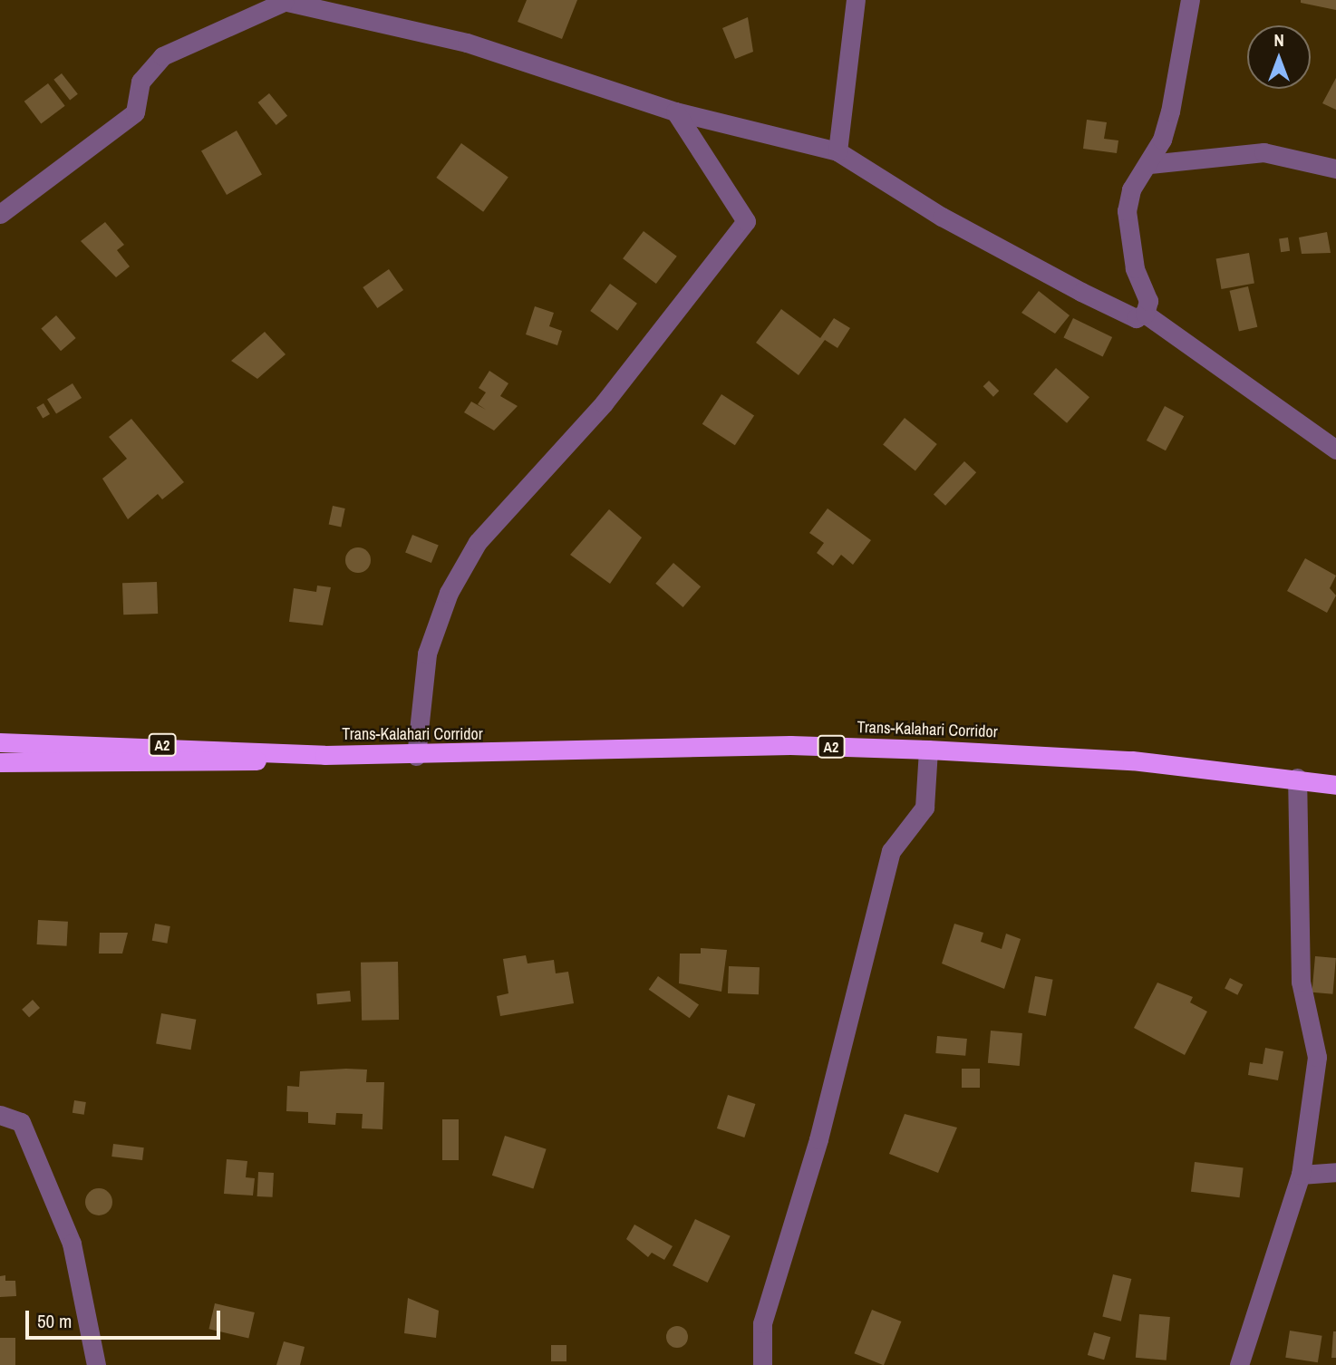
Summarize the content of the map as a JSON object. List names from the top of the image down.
{
  "streets": {
    "highway": ["Trans-Kalahari Corridor", "A2"]
  },
  "scale_bar": "50 m",
  "north": "top"
}
